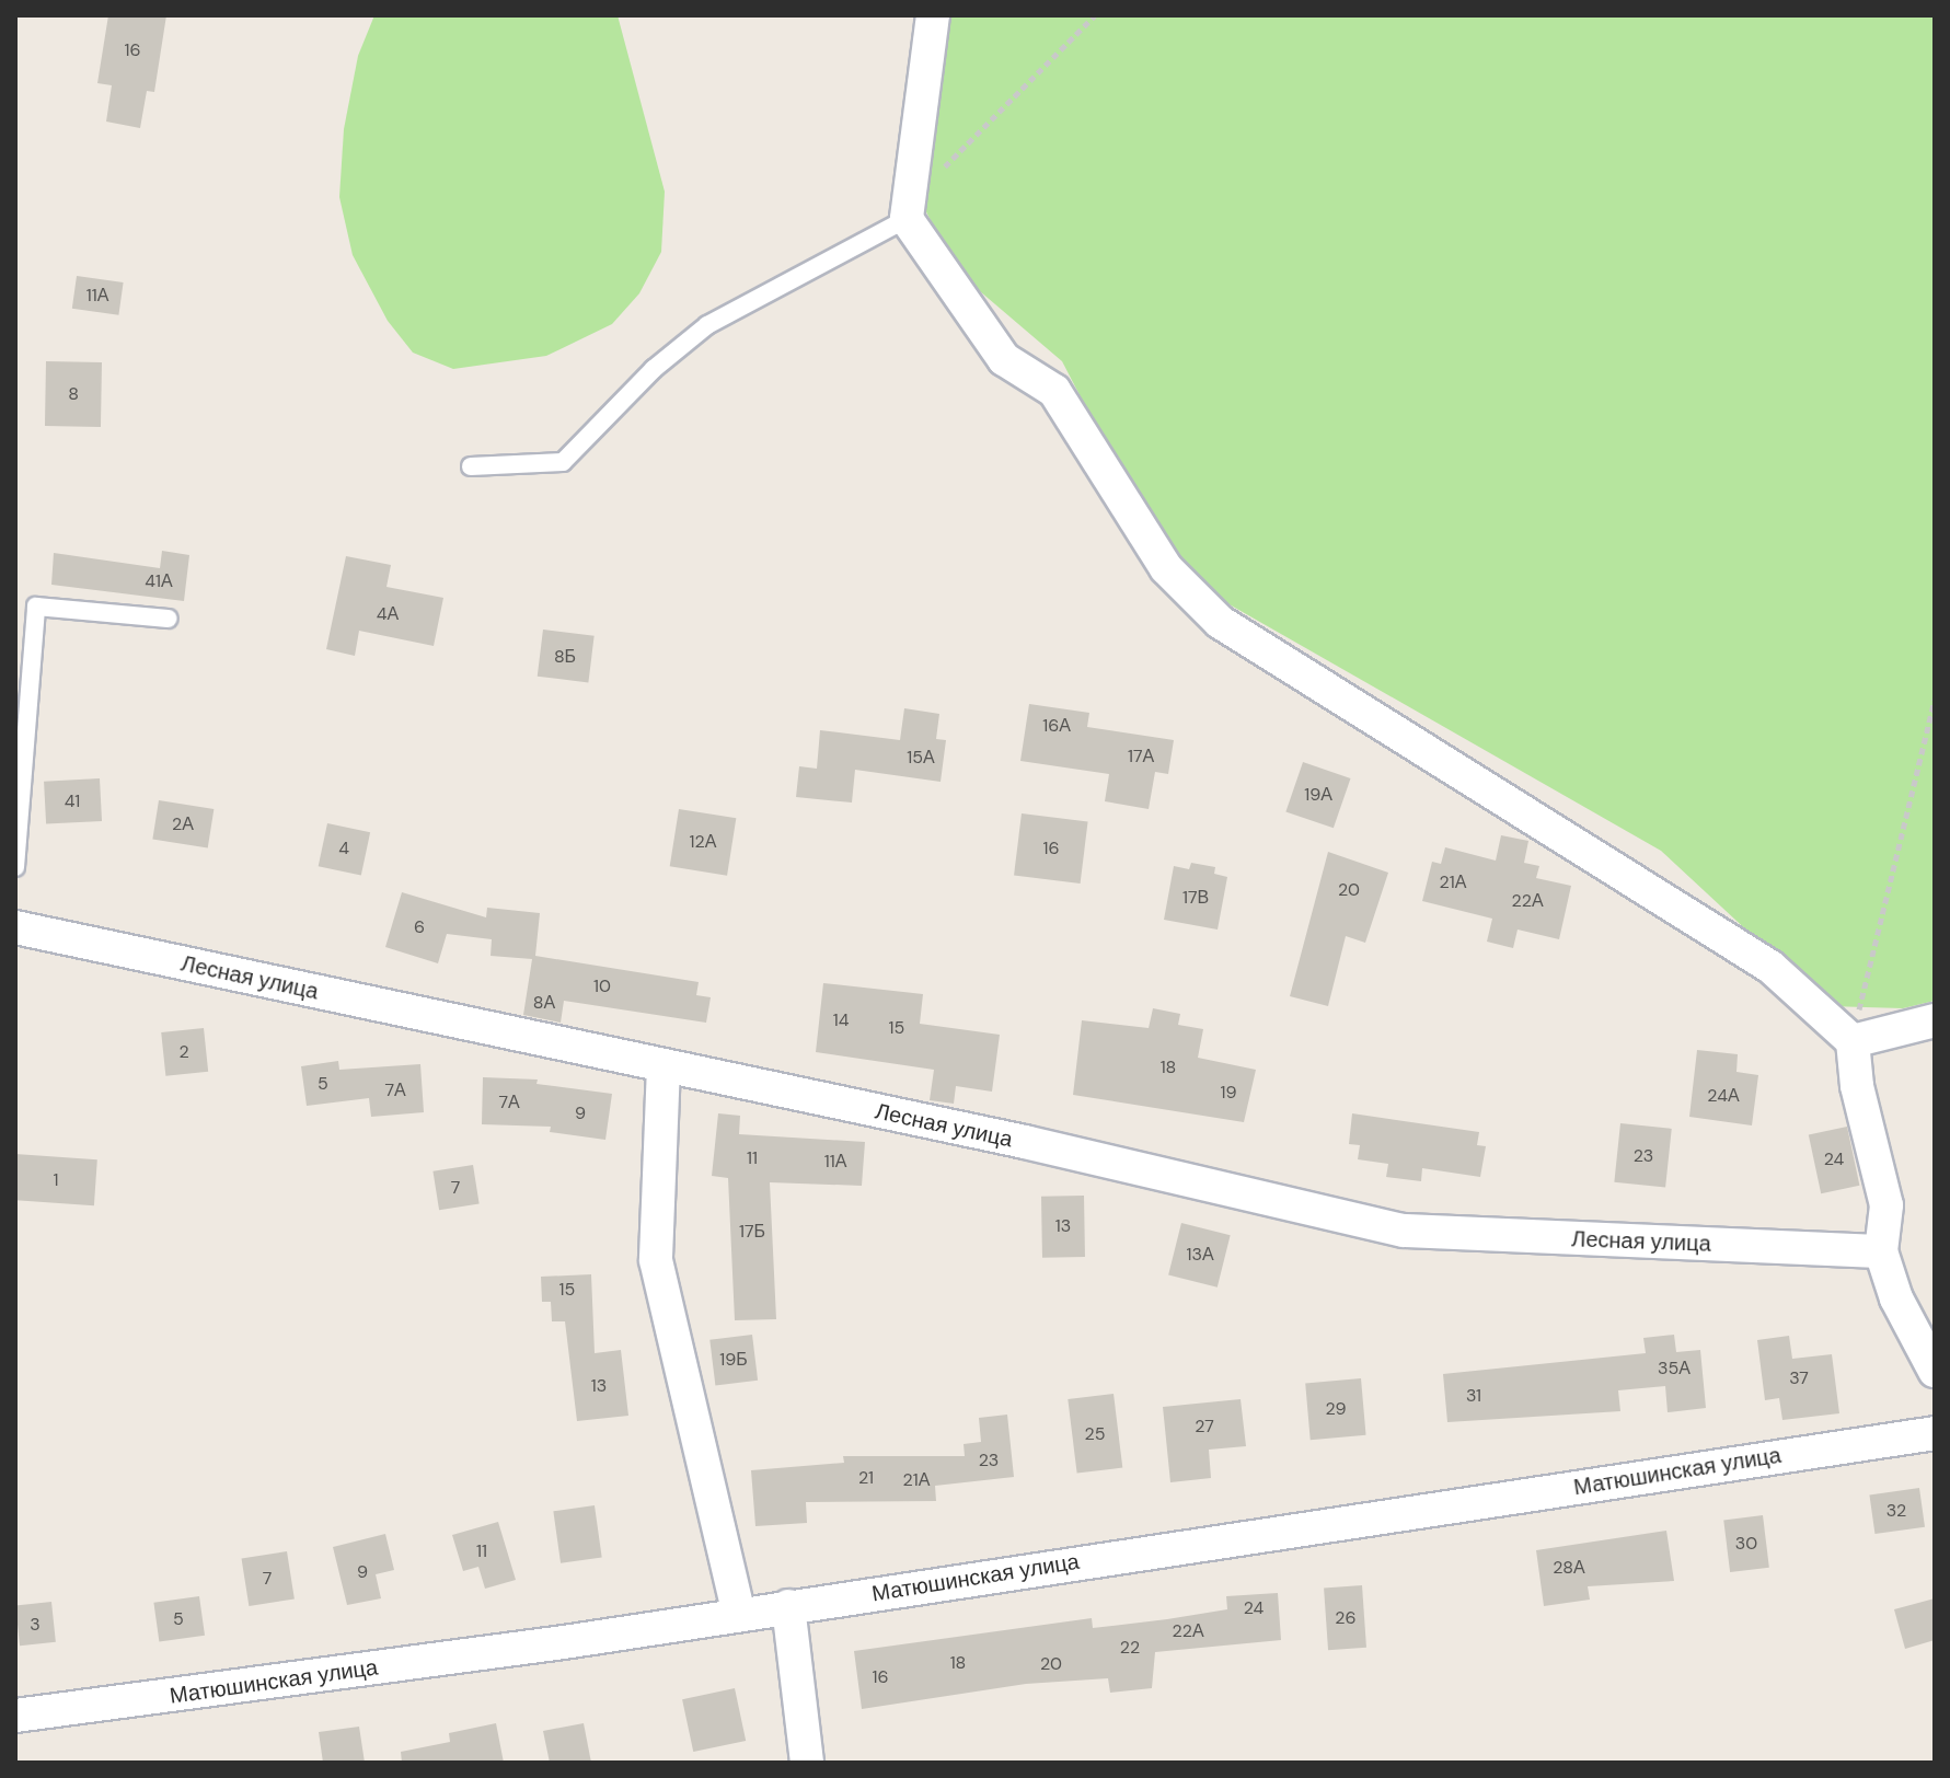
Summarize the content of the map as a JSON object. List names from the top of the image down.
{
  "streets": {
    "street": ["Лесная улица", "Матюшинская улица"]
  },
  "house_numbers": [
    "16",
    "11А",
    "8",
    "41А",
    "4А",
    "8Б",
    "16А",
    "17А",
    "15А",
    "19А",
    "41",
    "2А",
    "12А",
    "4",
    "16",
    "21А",
    "20",
    "17В",
    "22А",
    "6",
    "10",
    "8А",
    "14",
    "15",
    "2",
    "18",
    "5",
    "7А",
    "19",
    "24А",
    "7А",
    "9",
    "23",
    "11",
    "24",
    "11А",
    "1",
    "7",
    "13",
    "17Б",
    "13А",
    "15",
    "19Б",
    "35А",
    "37",
    "13",
    "31",
    "29",
    "27",
    "25",
    "23",
    "21",
    "21А",
    "32",
    "30",
    "11",
    "28А",
    "9",
    "7",
    "24",
    "26",
    "5",
    "3",
    "22А",
    "22",
    "18",
    "20",
    "16"
  ]
}
